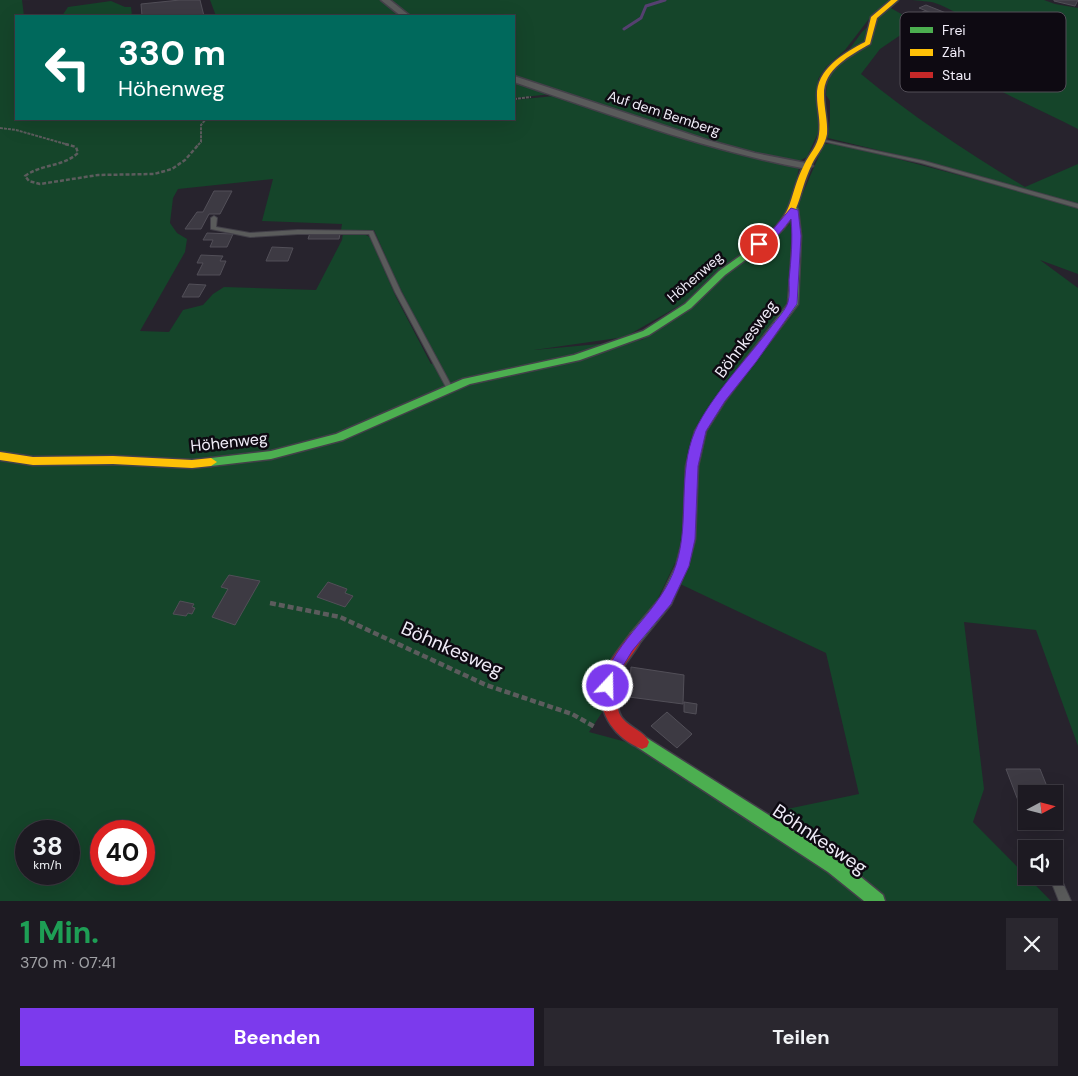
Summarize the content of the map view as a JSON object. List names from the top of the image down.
{
  "streets": {
    "street": ["Auf dem Bemberg", "Höhenweg", "Böhnkesweg"]
  },
  "crossings": [
    ["Auf dem Bemberg", "Höhenweg"],
    ["Höhenweg", "Böhnkesweg"]
  ],
  "legend": ["Frei", "Zäh", "Stau"],
  "north": "right",
  "page": {
    "turn": ["330 m", "Höhenweg"],
    "speed": "38 km/h",
    "limit": "40",
    "heading": ["1 Min.", "370 m · 07:41"],
    "buttons": ["Beenden", "Teilen"]
  }
}
